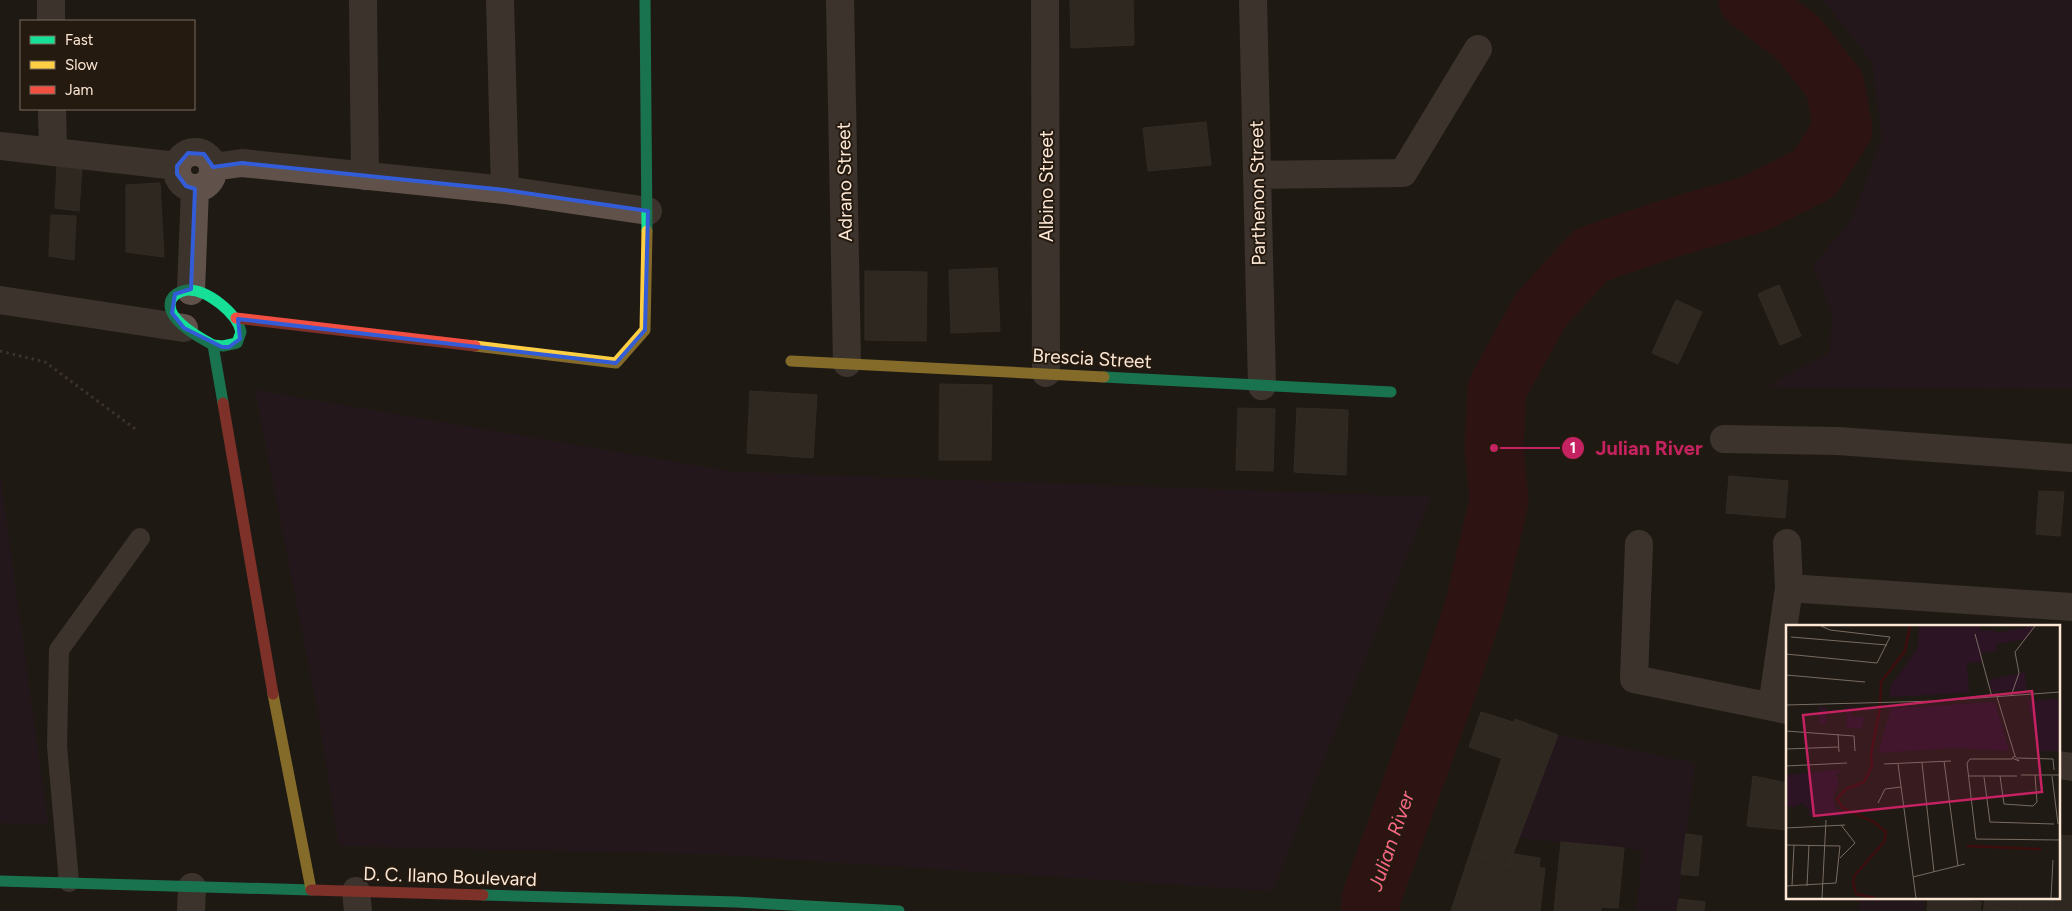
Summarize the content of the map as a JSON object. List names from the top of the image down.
{
  "streets": {
    "street": [
      "Adrano Street",
      "Albino Street",
      "Parthenon Street",
      "Brescia Street",
      "D. C. Ilano Boulevard"
    ]
  },
  "crossings": [
    ["Adrano Street", "Brescia Street"],
    ["Albino Street", "Brescia Street"],
    ["Parthenon Street", "Brescia Street"]
  ],
  "water": ["Julian River"],
  "places": ["Julian River"],
  "legend": ["Fast", "Slow", "Jam"]
}
